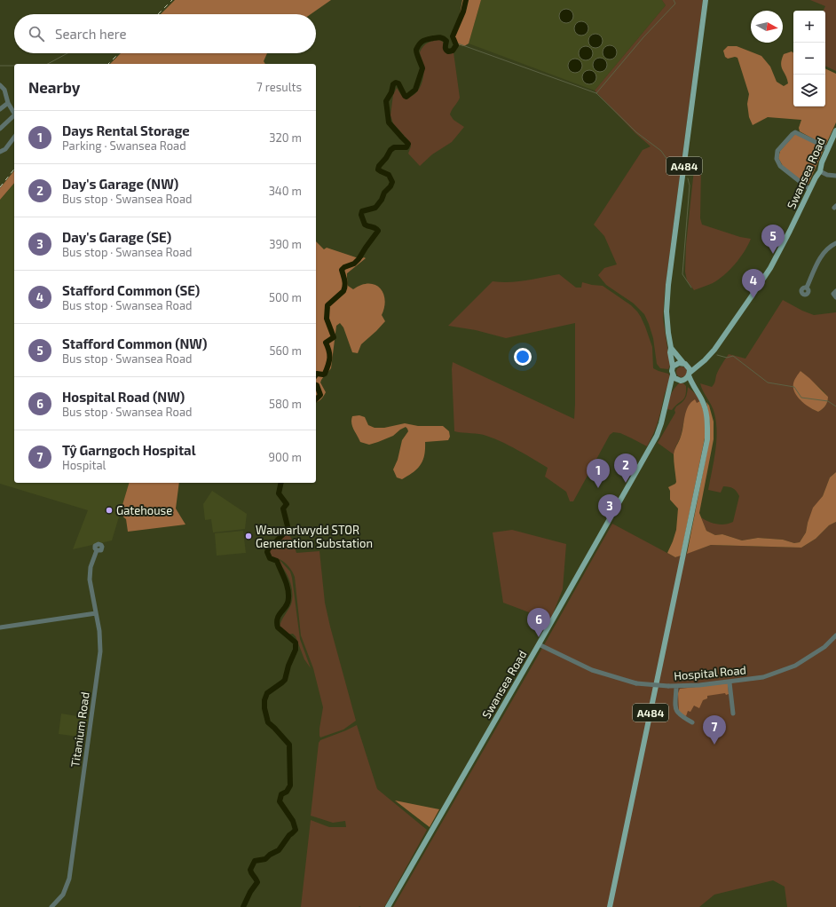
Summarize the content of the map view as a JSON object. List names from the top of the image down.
{
  "streets": {
    "main road": ["A484", "Swansea Road"],
    "street": ["Hospital Road", "Titanium Road"]
  },
  "crossings": [
    ["A484", "Swansea Road"],
    ["Swansea Road", "Hospital Road"]
  ],
  "places": ["Gatehouse", "Waunarlwydd STOR Generation Substation"],
  "north": "right",
  "page": {
    "map_buttons": ["+", "−"],
    "search": "Search here",
    "heading": ["Nearby", "7 results"],
    "list": [
      {
        "mark": "1",
        "name": "Days Rental Storage",
        "note": "Parking · Swansea Road",
        "value": "320 m"
      },
      {
        "mark": "2",
        "name": "Day's Garage (NW)",
        "note": "Bus stop · Swansea Road",
        "value": "340 m"
      },
      {
        "mark": "3",
        "name": "Day's Garage (SE)",
        "note": "Bus stop · Swansea Road",
        "value": "390 m"
      },
      {
        "mark": "4",
        "name": "Stafford Common (SE)",
        "note": "Bus stop · Swansea Road",
        "value": "500 m"
      },
      {
        "mark": "5",
        "name": "Stafford Common (NW)",
        "note": "Bus stop · Swansea Road",
        "value": "560 m"
      },
      {
        "mark": "6",
        "name": "Hospital Road (NW)",
        "note": "Bus stop · Swansea Road",
        "value": "580 m"
      },
      {
        "mark": "7",
        "name": "Tŷ Garngoch Hospital",
        "note": "Hospital",
        "value": "900 m"
      }
    ],
    "pins": [
      "5",
      "4",
      "2",
      "1",
      "3",
      "6",
      "7"
    ]
  }
}
